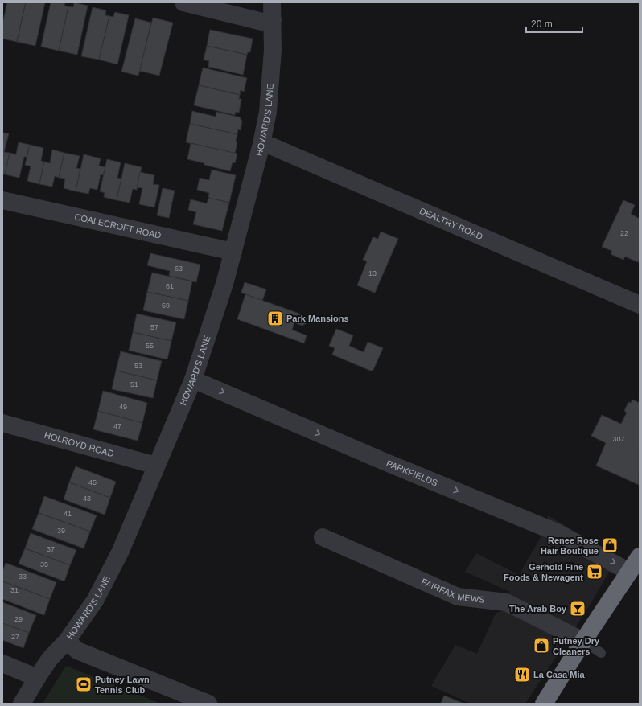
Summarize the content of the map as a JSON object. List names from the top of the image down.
{
  "streets": {
    "street": [
      "HOWARD'S LANE",
      "DEALTRY ROAD",
      "COALECROFT ROAD",
      "HOLROYD ROAD",
      "PARKFIELDS",
      "FAIRFAX MEWS"
    ]
  },
  "crossings": [
    ["HOWARD'S LANE", "DEALTRY ROAD"],
    ["HOWARD'S LANE", "COALECROFT ROAD"],
    ["HOWARD'S LANE", "HOLROYD ROAD"],
    ["HOWARD'S LANE", "PARKFIELDS"]
  ],
  "one_way": ["PARKFIELDS"],
  "places": {
    "building": ["Park Mansions"],
    "shop": ["Renee Rose Hair Boutique", "Putney Dry Cleaners"],
    "supermarket": ["Gerhold Fine Foods & Newagent"],
    "bar": ["The Arab Boy"],
    "restaurant": ["La Casa Mia"],
    "sports": ["Putney Lawn Tennis Club"]
  },
  "house_numbers": [
    "22",
    "63",
    "13",
    "61",
    "59",
    "57",
    "55",
    "53",
    "51",
    "49",
    "47",
    "307",
    "45",
    "43",
    "41",
    "39",
    "37",
    "35",
    "33",
    "31",
    "29",
    "27"
  ],
  "scale_bar": "20 m"
}
